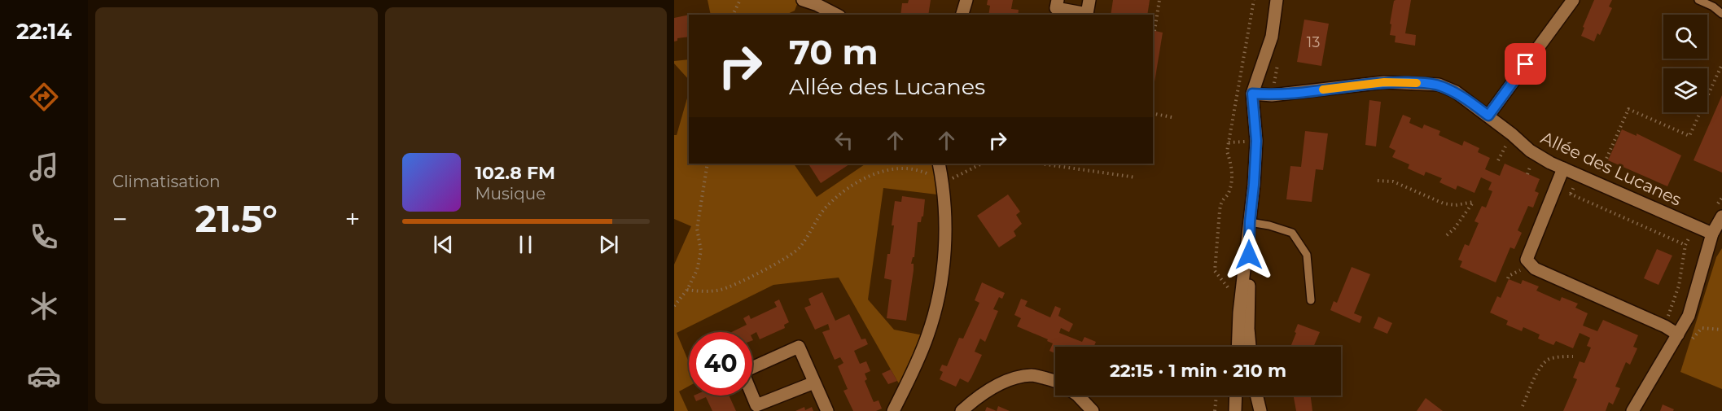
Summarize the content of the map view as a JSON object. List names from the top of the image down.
{
  "streets": {
    "street": ["Allée des Lucanes"]
  },
  "house_numbers": ["13"],
  "page": {
    "tabs": "22:14",
    "tile": "Climatisation",
    "turn": ["70 m", "Allée des Lucanes"],
    "song": ["102.8 FM", "Musique"],
    "heat": ["−", "21.5°", "+"],
    "limit": "40",
    "trip": "22:15 · 1 min · 210 m"
  }
}
